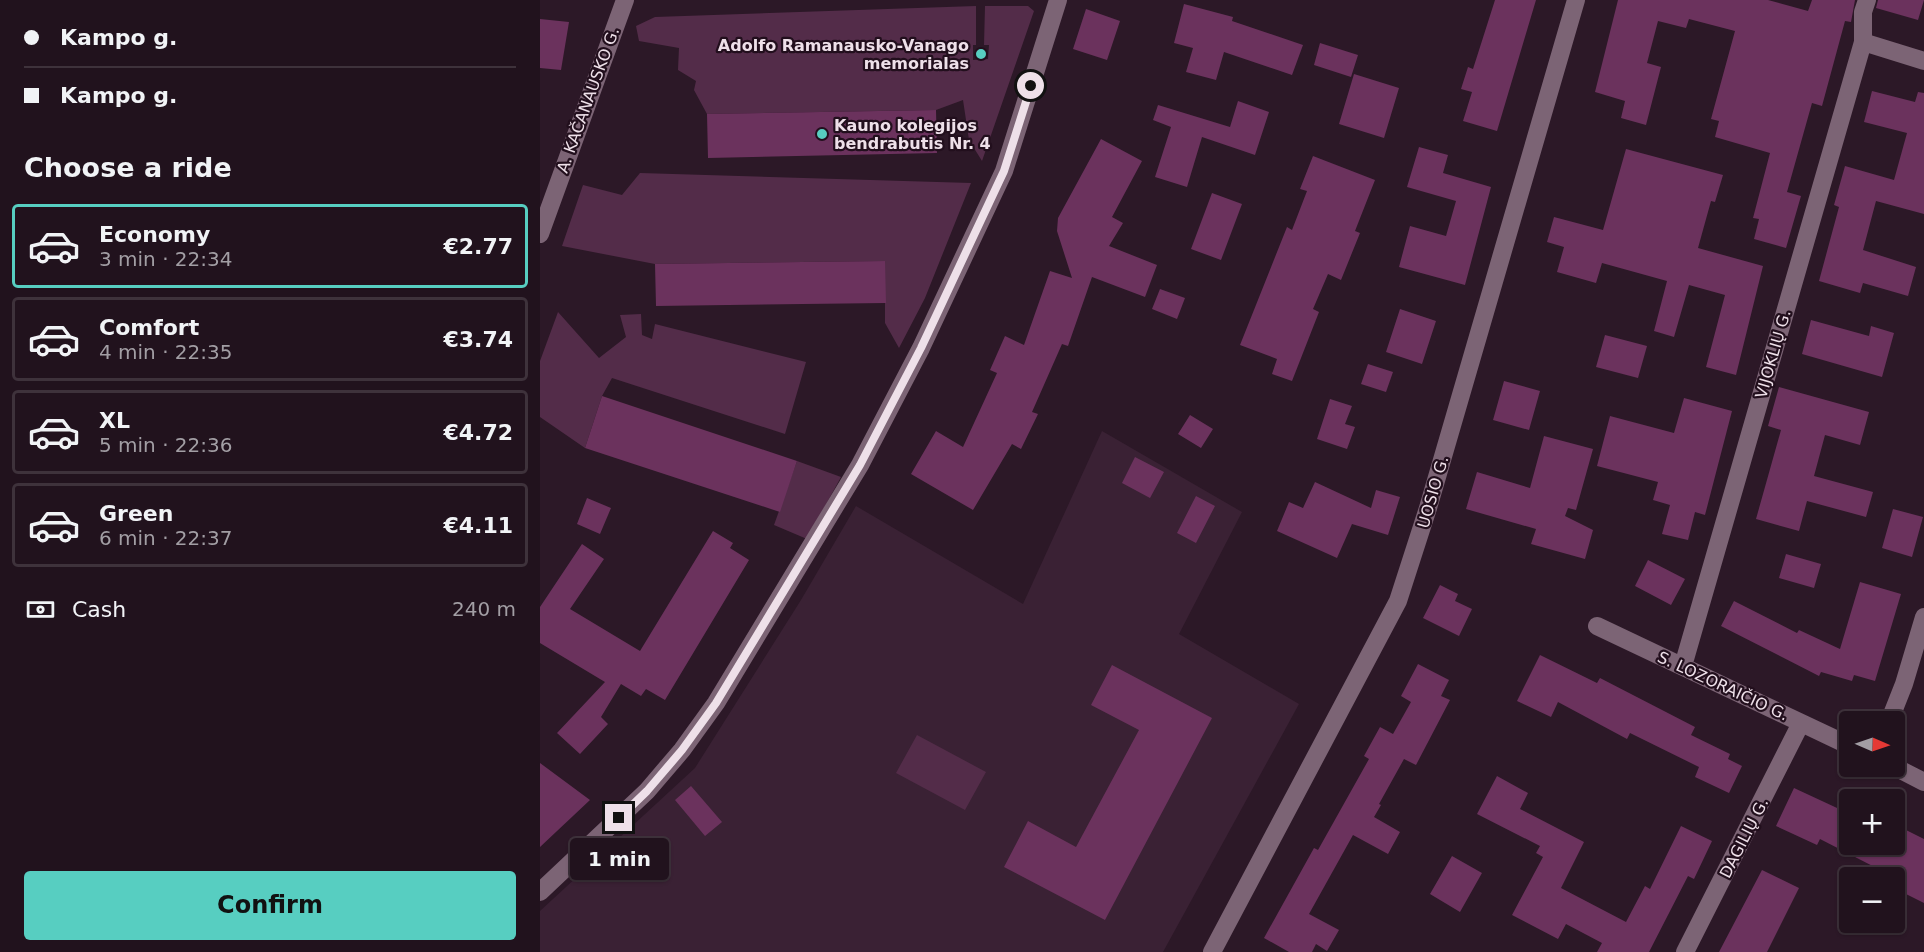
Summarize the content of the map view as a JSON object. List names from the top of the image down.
{
  "streets": {
    "street": [
      "A. KAČANAUSKO G.",
      "VIJOKLIŲ G.",
      "UOSIO G.",
      "S. LOZORAIČIO G.",
      "DAGILIŲ G."
    ]
  },
  "crossings": [
    ["VIJOKLIŲ G.", "S. LOZORAIČIO G."],
    ["S. LOZORAIČIO G.", "DAGILIŲ G."]
  ],
  "places": ["Adolfo Ramanausko-Vanago memorialas", "Kauno kolegijos bendrabutis Nr. 4"],
  "north": "right",
  "page": {
    "banner": ["Kampo g.", "Kampo g."],
    "heading": "Choose a ride",
    "list": [
      {
        "name": "Economy",
        "note": "3 min · 22:34",
        "value": "€2.77"
      },
      {
        "name": "Comfort",
        "note": "4 min · 22:35",
        "value": "€3.74"
      },
      {
        "name": "XL",
        "note": "5 min · 22:36",
        "value": "€4.72"
      },
      {
        "name": "Green",
        "note": "6 min · 22:37",
        "value": "€4.11"
      }
    ],
    "pay": ["Cash", "240 m"],
    "map_buttons": ["+", "−"],
    "bubble": "1 min",
    "buttons": "Confirm"
  }
}
